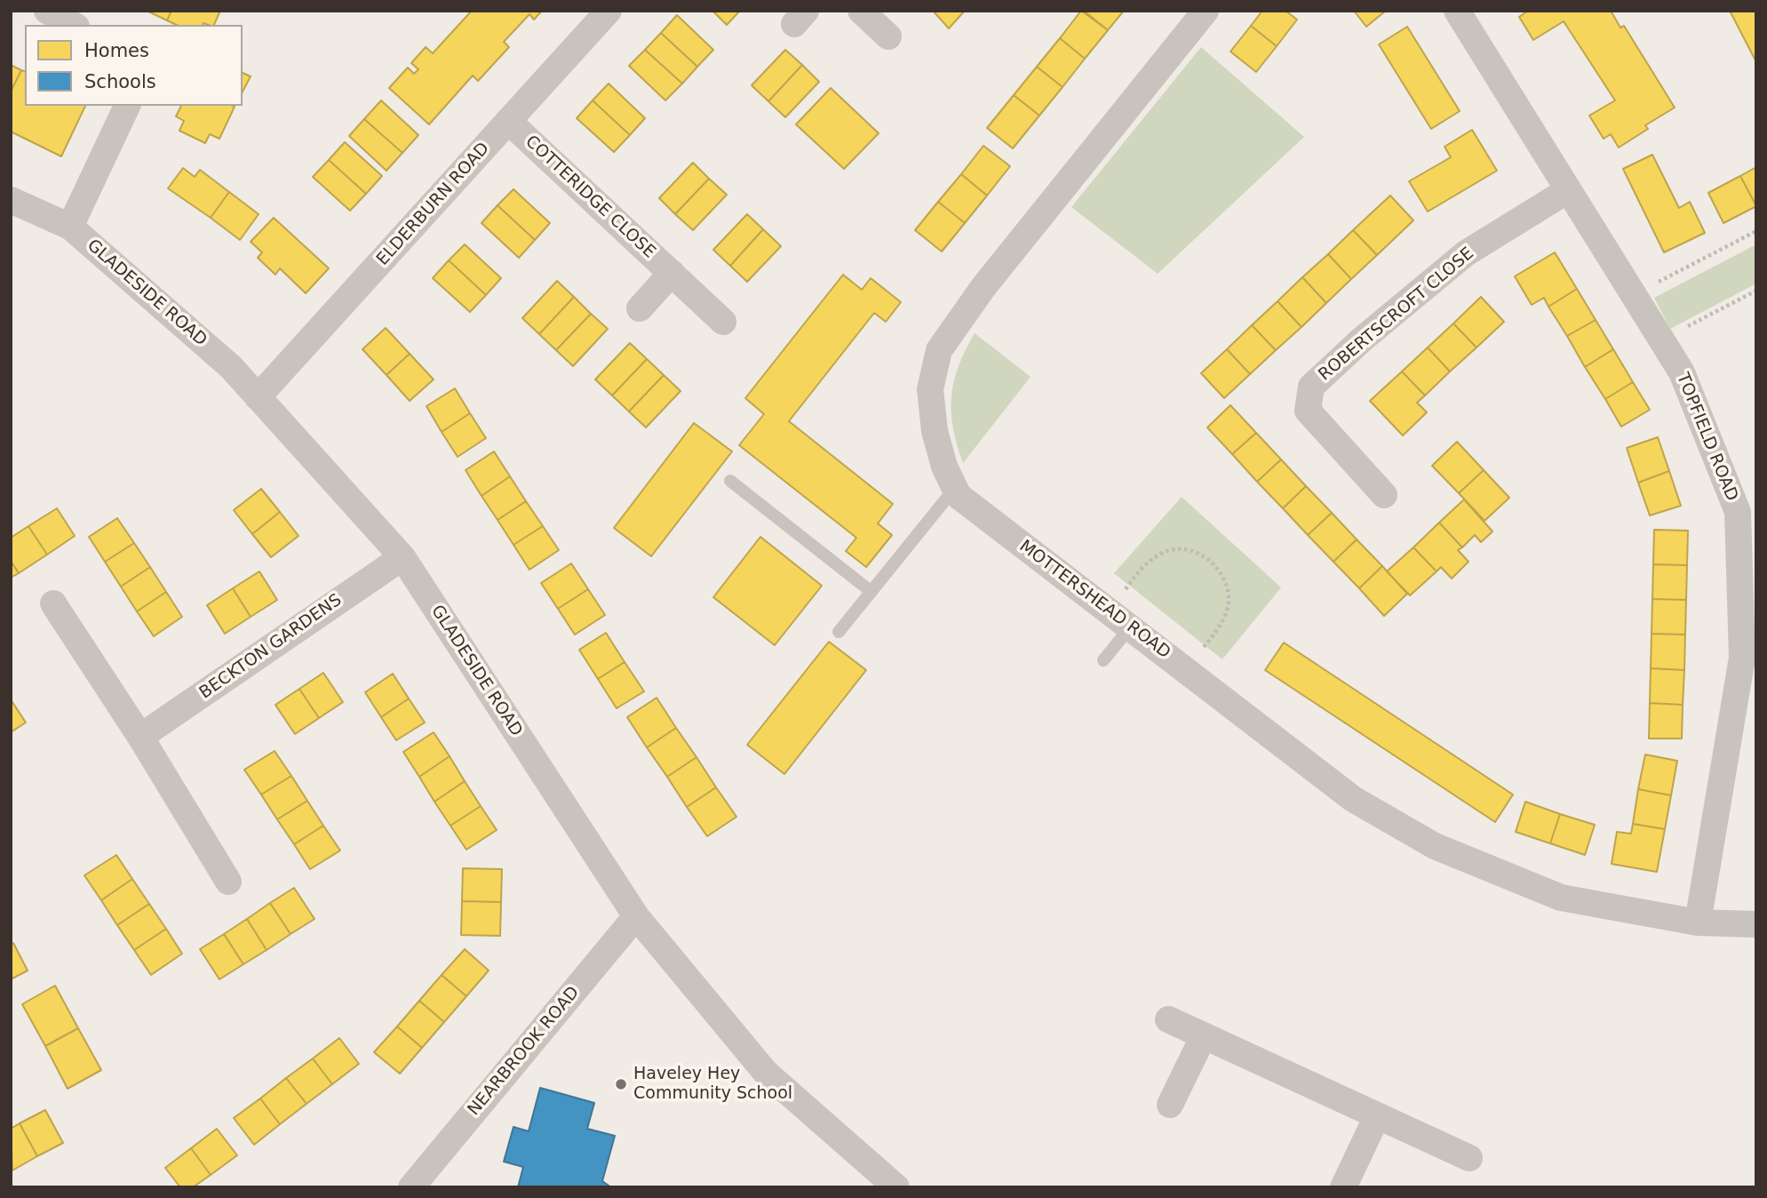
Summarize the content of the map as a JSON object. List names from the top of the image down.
{
  "streets": {
    "street": [
      "COTTERIDGE CLOSE",
      "ELDERBURN ROAD",
      "GLADESIDE ROAD",
      "ROBERTSCROFT CLOSE",
      "TOPFIELD ROAD",
      "MOTTERSHEAD ROAD",
      "BECKTON GARDENS",
      "NEARBROOK ROAD"
    ]
  },
  "crossings": [
    ["COTTERIDGE CLOSE", "ELDERBURN ROAD"],
    ["ELDERBURN ROAD", "GLADESIDE ROAD"],
    ["GLADESIDE ROAD", "BECKTON GARDENS"],
    ["GLADESIDE ROAD", "NEARBROOK ROAD"],
    ["ROBERTSCROFT CLOSE", "TOPFIELD ROAD"],
    ["TOPFIELD ROAD", "MOTTERSHEAD ROAD"]
  ],
  "places": ["Haveley Hey Community School"],
  "legend": ["Homes", "Schools"]
}
